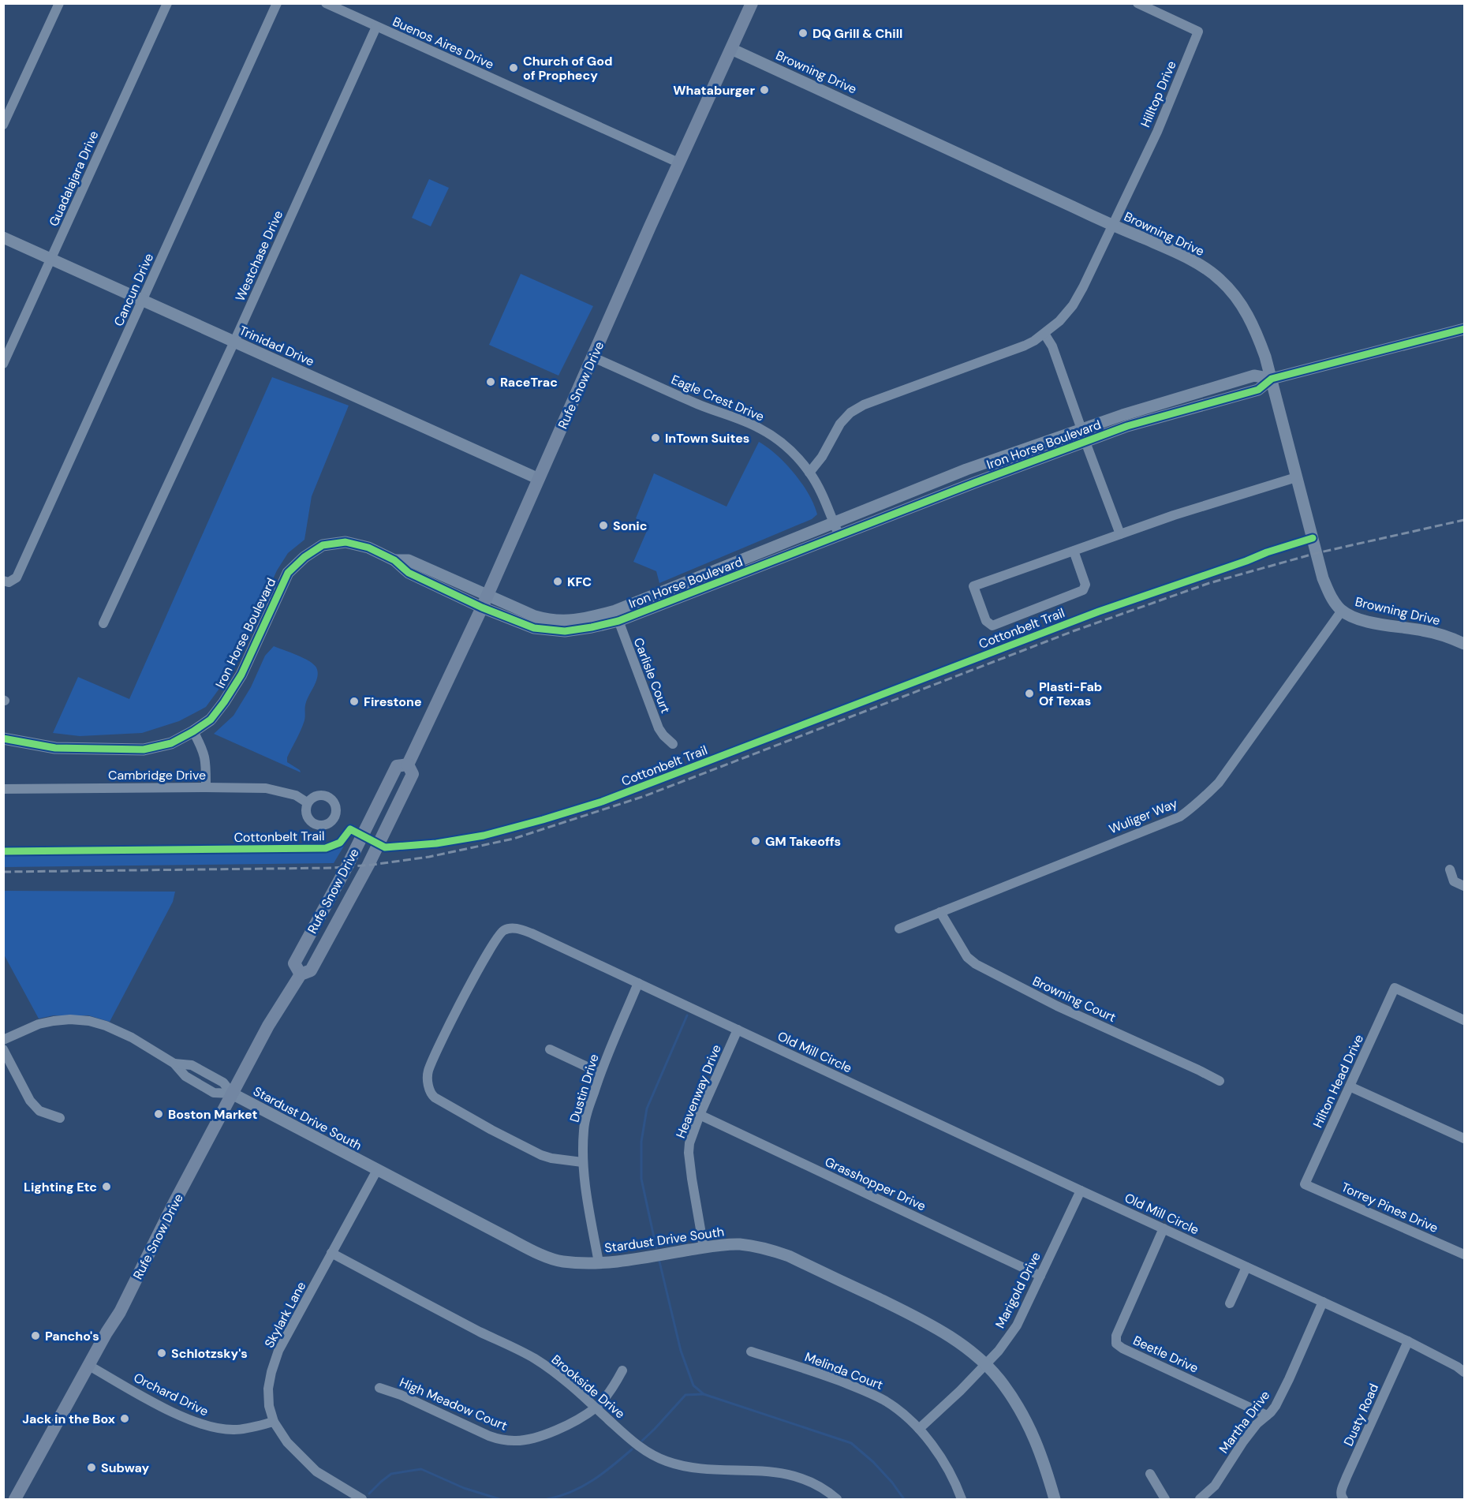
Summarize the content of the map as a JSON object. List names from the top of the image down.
{
  "streets": {
    "main road": ["Rufe Snow Drive"],
    "street": [
      "Buenos Aires Drive",
      "Browning Drive",
      "Hilltop Drive",
      "Guadalajara Drive",
      "Westchase Drive",
      "Cancun Drive",
      "Trinidad Drive",
      "Eagle Crest Drive",
      "Iron Horse Boulevard",
      "Carlisle Court",
      "Cambridge Drive",
      "Wuliger Way",
      "Browning Court",
      "Old Mill Circle",
      "Hilton Head Drive",
      "Dustin Drive",
      "Heavenway Drive",
      "Stardust Drive South",
      "Grasshopper Drive",
      "Torrey Pines Drive",
      "Marigold Drive",
      "Skylark Lane",
      "Beetle Drive",
      "Melinda Court",
      "Brookside Drive",
      "Orchard Drive",
      "High Meadow Court",
      "Dusty Road",
      "Martha Drive"
    ],
    "cycle path": ["Cottonbelt Trail"]
  },
  "crossings": [
    ["Buenos Aires Drive", "Westchase Drive"],
    ["Buenos Aires Drive", "Rufe Snow Drive"],
    ["Browning Drive", "Hilltop Drive"],
    ["Browning Drive", "Rufe Snow Drive"],
    ["Browning Drive", "Iron Horse Boulevard"],
    ["Browning Drive", "Wuliger Way"],
    ["Guadalajara Drive", "Trinidad Drive"],
    ["Westchase Drive", "Trinidad Drive"],
    ["Cancun Drive", "Trinidad Drive"],
    ["Trinidad Drive", "Rufe Snow Drive"],
    ["Rufe Snow Drive", "Eagle Crest Drive"],
    ["Rufe Snow Drive", "Iron Horse Boulevard"],
    ["Rufe Snow Drive", "Stardust Drive South"],
    ["Rufe Snow Drive", "Orchard Drive"],
    ["Eagle Crest Drive", "Iron Horse Boulevard"],
    ["Iron Horse Boulevard", "Carlisle Court"],
    ["Wuliger Way", "Browning Court"],
    ["Old Mill Circle", "Dustin Drive"],
    ["Old Mill Circle", "Heavenway Drive"],
    ["Old Mill Circle", "Marigold Drive"],
    ["Old Mill Circle", "Beetle Drive"],
    ["Old Mill Circle", "Dusty Road"],
    ["Old Mill Circle", "Martha Drive"],
    ["Hilton Head Drive", "Torrey Pines Drive"],
    ["Dustin Drive", "Stardust Drive South"],
    ["Heavenway Drive", "Stardust Drive South"],
    ["Heavenway Drive", "Grasshopper Drive"],
    ["Stardust Drive South", "Marigold Drive"],
    ["Stardust Drive South", "Skylark Lane"],
    ["Grasshopper Drive", "Marigold Drive"],
    ["Marigold Drive", "Melinda Court"],
    ["Skylark Lane", "Brookside Drive"],
    ["Skylark Lane", "Orchard Drive"],
    ["Beetle Drive", "Martha Drive"],
    ["Brookside Drive", "High Meadow Court"]
  ],
  "places": [
    "DQ Grill & Chill",
    "Church of God of Prophecy",
    "Whataburger",
    "RaceTrac",
    "InTown Suites",
    "Sonic",
    "KFC",
    "Plasti-Fab Of Texas",
    "Firestone",
    "GM Takeoffs",
    "Boston Market",
    "Lighting Etc",
    "Pancho's",
    "Schlotzsky's",
    "Jack in the Box",
    "Subway"
  ]
}
